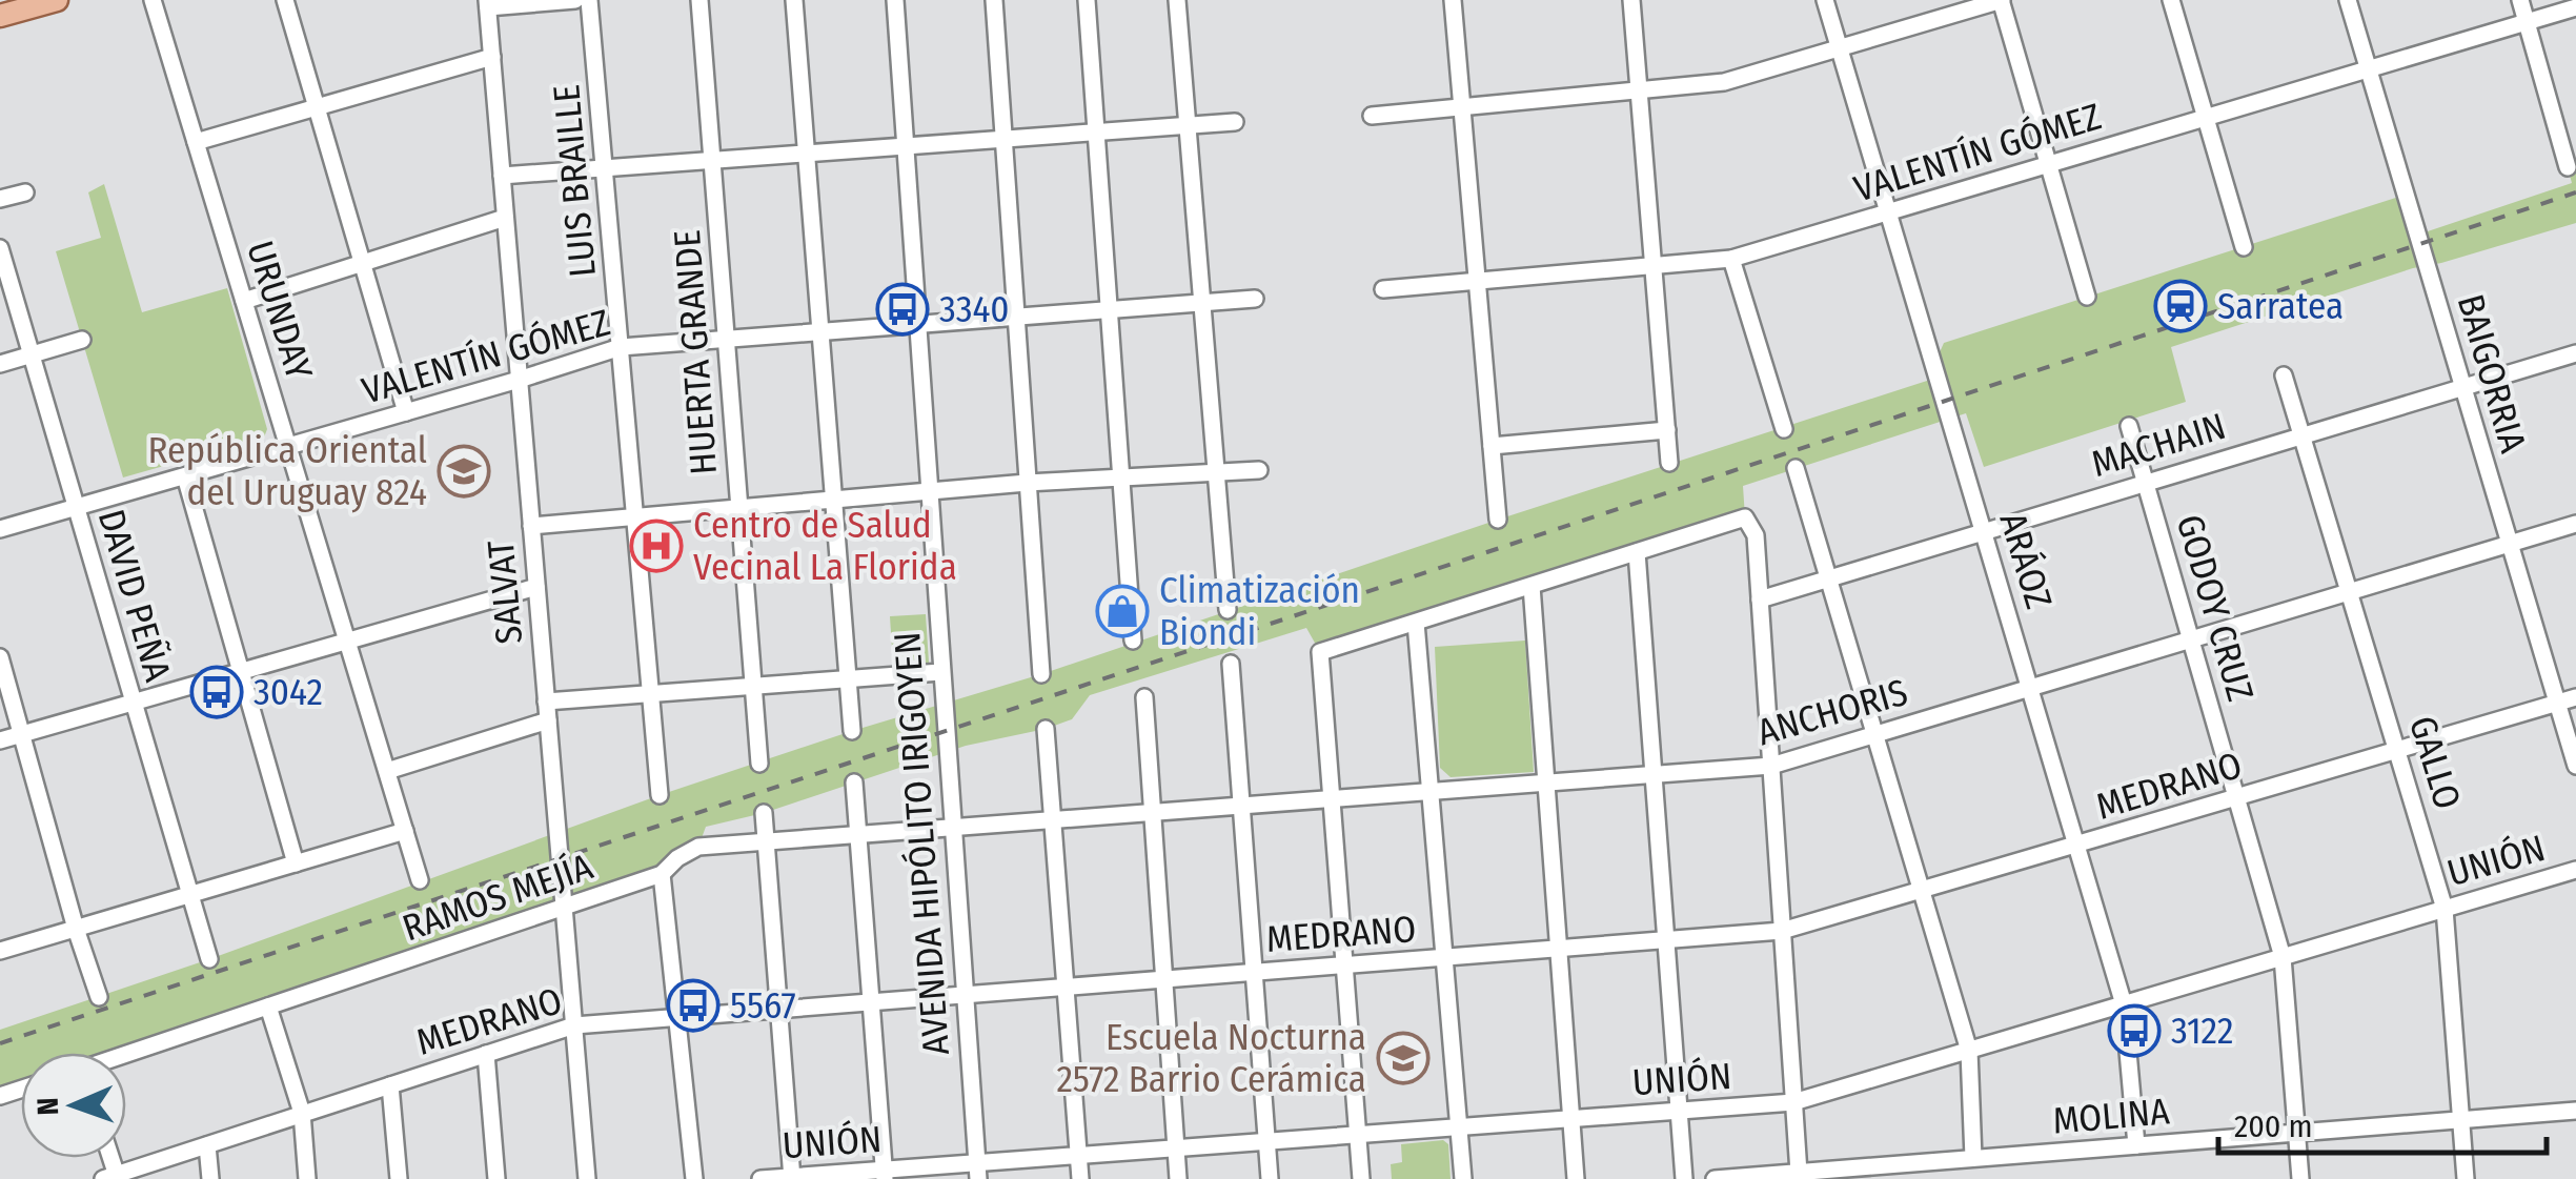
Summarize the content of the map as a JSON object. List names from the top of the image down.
{
  "streets": {
    "street": [
      "VALENTÍN GÓMEZ",
      "LUIS BRAILLE",
      "URUNDAY",
      "HUERTA GRANDE",
      "BAIGORRIA",
      "MACHAIN",
      "ARÁOZ",
      "SALVAT",
      "DAVID PEÑA",
      "GODOY CRUZ",
      "ANCHORIS",
      "GALLO",
      "MEDRANO",
      "AVENIDA HIPÓLITO IRIGOYEN",
      "UNIÓN",
      "RAMOS MEJÍA",
      "MOLINA"
    ]
  },
  "crossings": [
    ["VALENTÍN GÓMEZ", "LUIS BRAILLE"],
    ["VALENTÍN GÓMEZ", "URUNDAY"],
    ["VALENTÍN GÓMEZ", "HUERTA GRANDE"],
    ["VALENTÍN GÓMEZ", "BAIGORRIA"],
    ["VALENTÍN GÓMEZ", "ARÁOZ"],
    ["VALENTÍN GÓMEZ", "SALVAT"],
    ["VALENTÍN GÓMEZ", "DAVID PEÑA"],
    ["VALENTÍN GÓMEZ", "AVENIDA HIPÓLITO IRIGOYEN"],
    ["BAIGORRIA", "MACHAIN"],
    ["BAIGORRIA", "ANCHORIS"],
    ["BAIGORRIA", "MEDRANO"],
    ["MACHAIN", "ARÁOZ"],
    ["MACHAIN", "GODOY CRUZ"],
    ["MACHAIN", "GALLO"],
    ["ARÁOZ", "ANCHORIS"],
    ["ARÁOZ", "MEDRANO"],
    ["ARÁOZ", "UNIÓN"],
    ["ARÁOZ", "MOLINA"],
    ["SALVAT", "MEDRANO"],
    ["SALVAT", "RAMOS MEJÍA"],
    ["GODOY CRUZ", "ANCHORIS"],
    ["GODOY CRUZ", "MEDRANO"],
    ["GODOY CRUZ", "UNIÓN"],
    ["GODOY CRUZ", "MOLINA"],
    ["ANCHORIS", "GALLO"],
    ["ANCHORIS", "AVENIDA HIPÓLITO IRIGOYEN"],
    ["ANCHORIS", "RAMOS MEJÍA"],
    ["GALLO", "MEDRANO"],
    ["GALLO", "UNIÓN"],
    ["GALLO", "MOLINA"],
    ["MEDRANO", "AVENIDA HIPÓLITO IRIGOYEN"],
    ["AVENIDA HIPÓLITO IRIGOYEN", "UNIÓN"],
    ["AVENIDA HIPÓLITO IRIGOYEN", "RAMOS MEJÍA"]
  ],
  "places": {
    "station": ["Sarratea"],
    "bus stop": [
      "3340",
      "3042",
      "5567",
      "3122"
    ],
    "school or university": ["República Oriental del Uruguay 824", "Escuela Nocturna 2572 Barrio Cerámica"],
    "hospital": ["Centro de Salud Vecinal La Florida"],
    "shop": ["Climatización Biondi"]
  },
  "scale_bar": "200 m",
  "north": "left"
}
